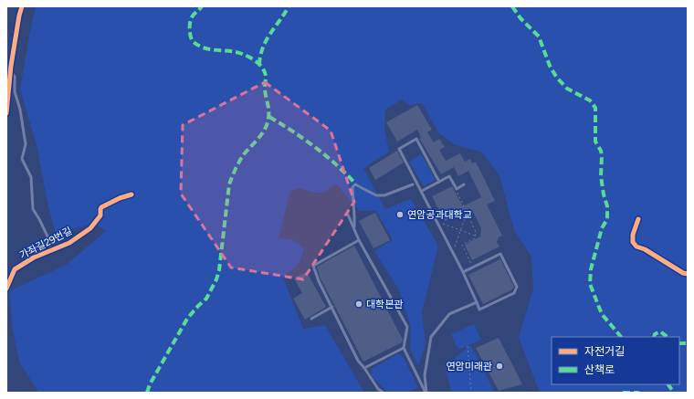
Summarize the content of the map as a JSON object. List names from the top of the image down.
{
  "streets": {
    "street": ["가좌길29번길"]
  },
  "places": ["연암공과대학교", "대학본관", "연암미래관"],
  "legend": ["자전거길", "산책로"]
}
